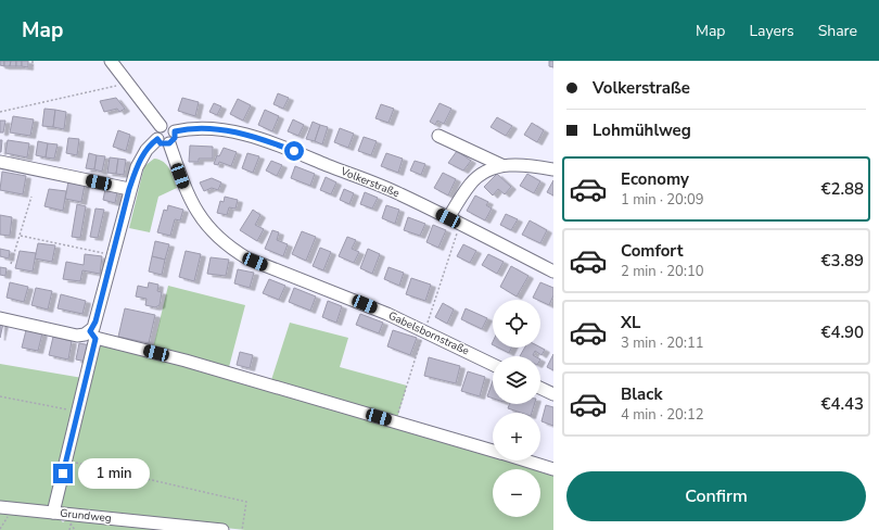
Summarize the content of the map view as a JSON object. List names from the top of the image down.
{
  "streets": {
    "street": ["Volkerstraße", "Gabelsbornstraße", "Grundweg"]
  },
  "crossings": [
    ["Volkerstraße", "Gabelsbornstraße"]
  ],
  "page": {
    "header": "Map",
    "nav": ["Map", "Layers", "Share"],
    "banner": ["Volkerstraße", "Lohmühlweg"],
    "list": [
      {
        "name": "Economy",
        "note": "1 min · 20:09",
        "value": "€2.88"
      },
      {
        "name": "Comfort",
        "note": "2 min · 20:10",
        "value": "€3.89"
      },
      {
        "name": "XL",
        "note": "3 min · 20:11",
        "value": "€4.90"
      },
      {
        "name": "Black",
        "note": "4 min · 20:12",
        "value": "€4.43"
      }
    ],
    "map_buttons": ["+", "−"],
    "bubble": "1 min",
    "buttons": "Confirm"
  }
}
